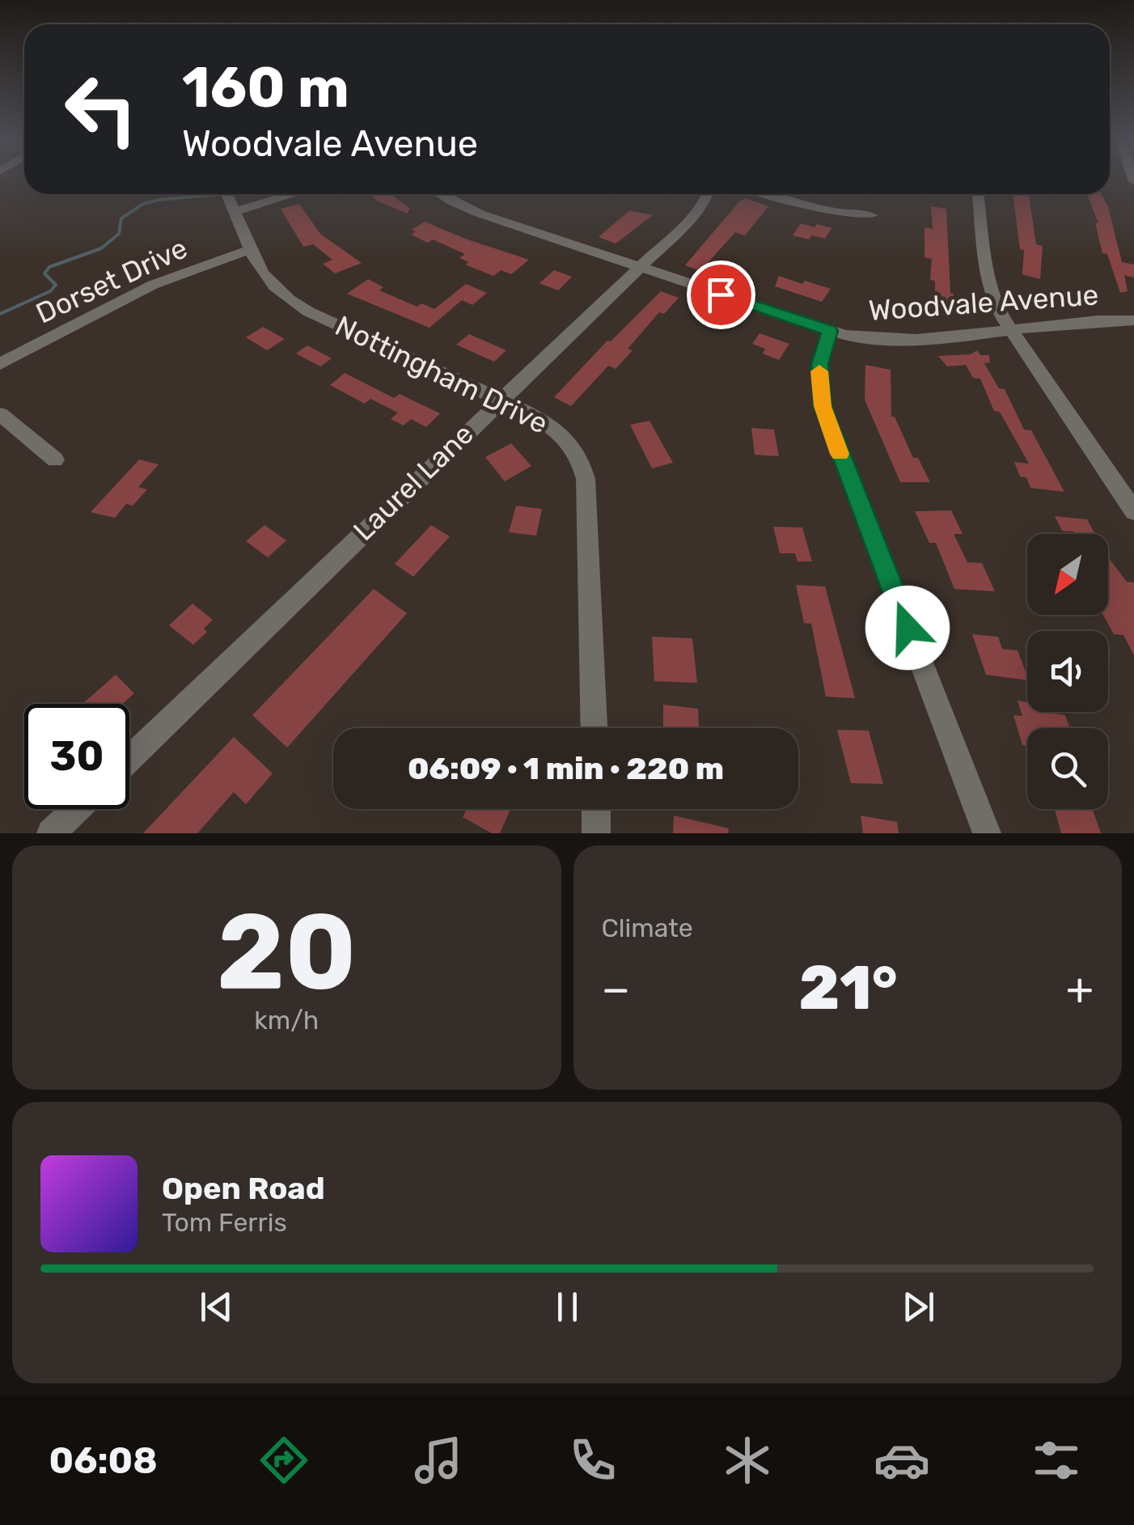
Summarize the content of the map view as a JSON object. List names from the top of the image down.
{
  "streets": {
    "street": [
      "Dorset Drive",
      "Woodvale Avenue",
      "Nottingham Drive",
      "Laurel Lane"
    ]
  },
  "crossings": [
    ["Dorset Drive", "Nottingham Drive"],
    ["Woodvale Avenue", "Laurel Lane"],
    ["Nottingham Drive", "Laurel Lane"]
  ],
  "north": "bottom left",
  "page": {
    "turn": ["160 m", "Woodvale Avenue"],
    "limit": "30",
    "trip": "06:09 · 1 min · 220 m",
    "tile": [
      ["20", "km/h"],
      "Climate"
    ],
    "heat": ["−", "21°", "+"],
    "song": ["Open Road", "Tom Ferris"],
    "tabs": "06:08"
  }
}
